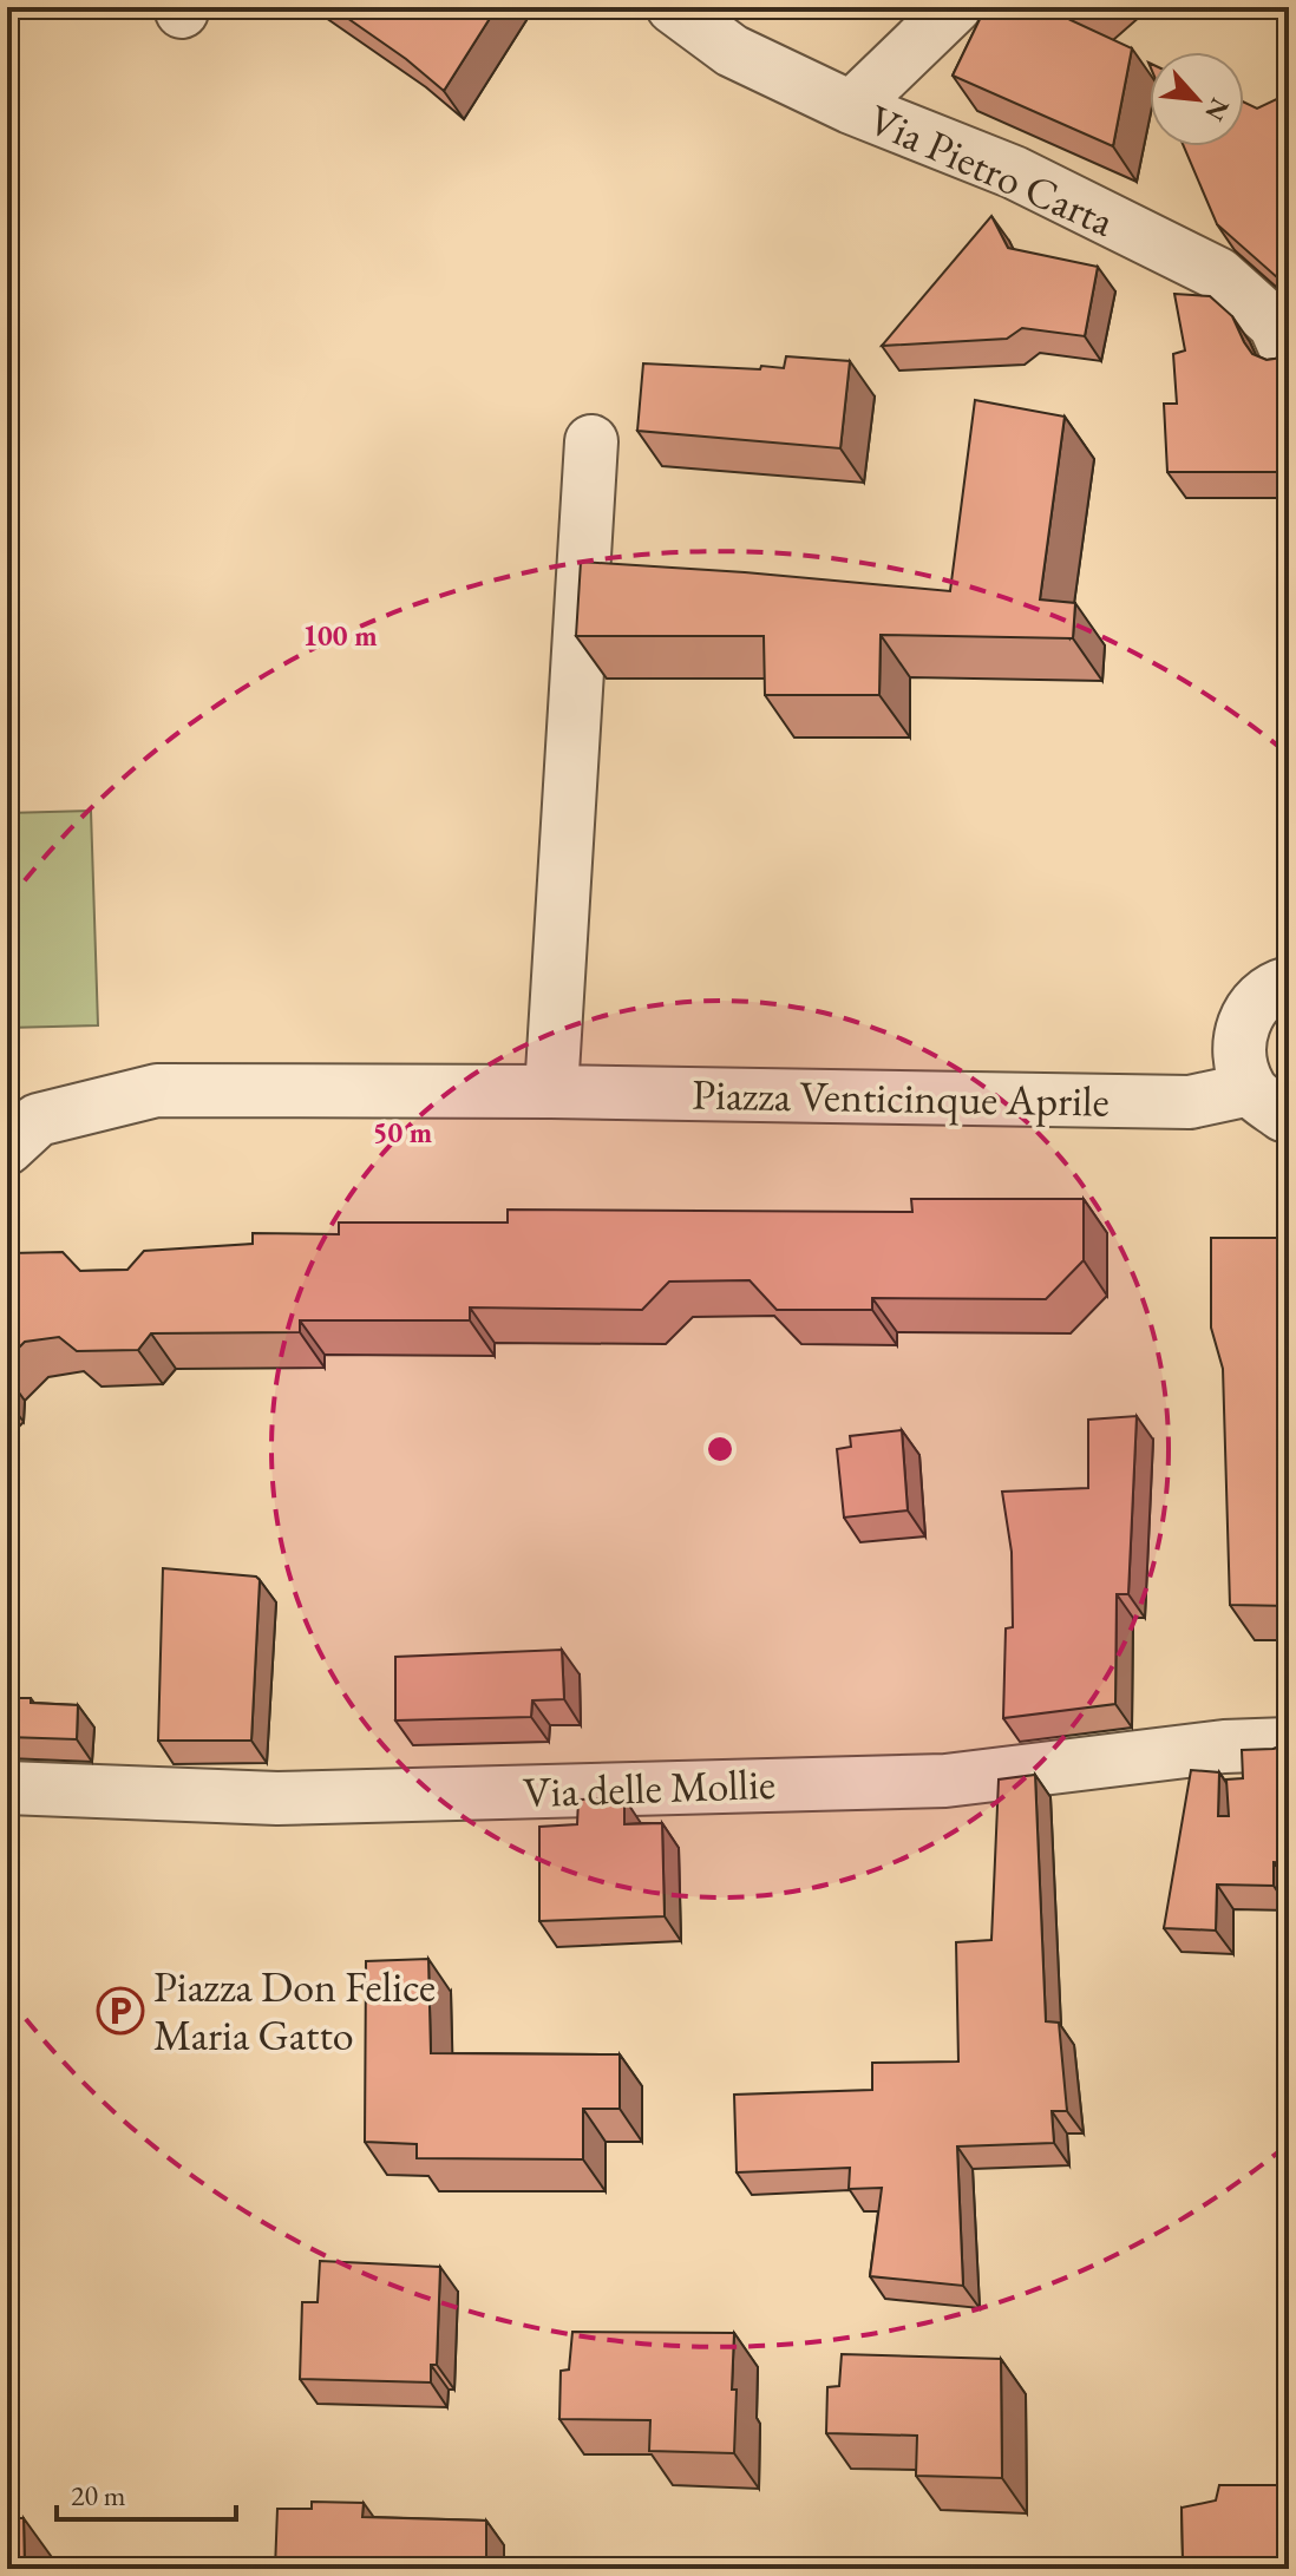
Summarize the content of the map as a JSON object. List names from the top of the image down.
{
  "streets": {
    "street": ["Via Pietro Carta", "Piazza Venticinque Aprile", "Via delle Mollie"]
  },
  "places": {
    "parking": ["Piazza Don Felice Maria Gatto"]
  },
  "scale_bar": "20 m",
  "north": "bottom right",
  "rings": ["100 m", "50 m"]
}
